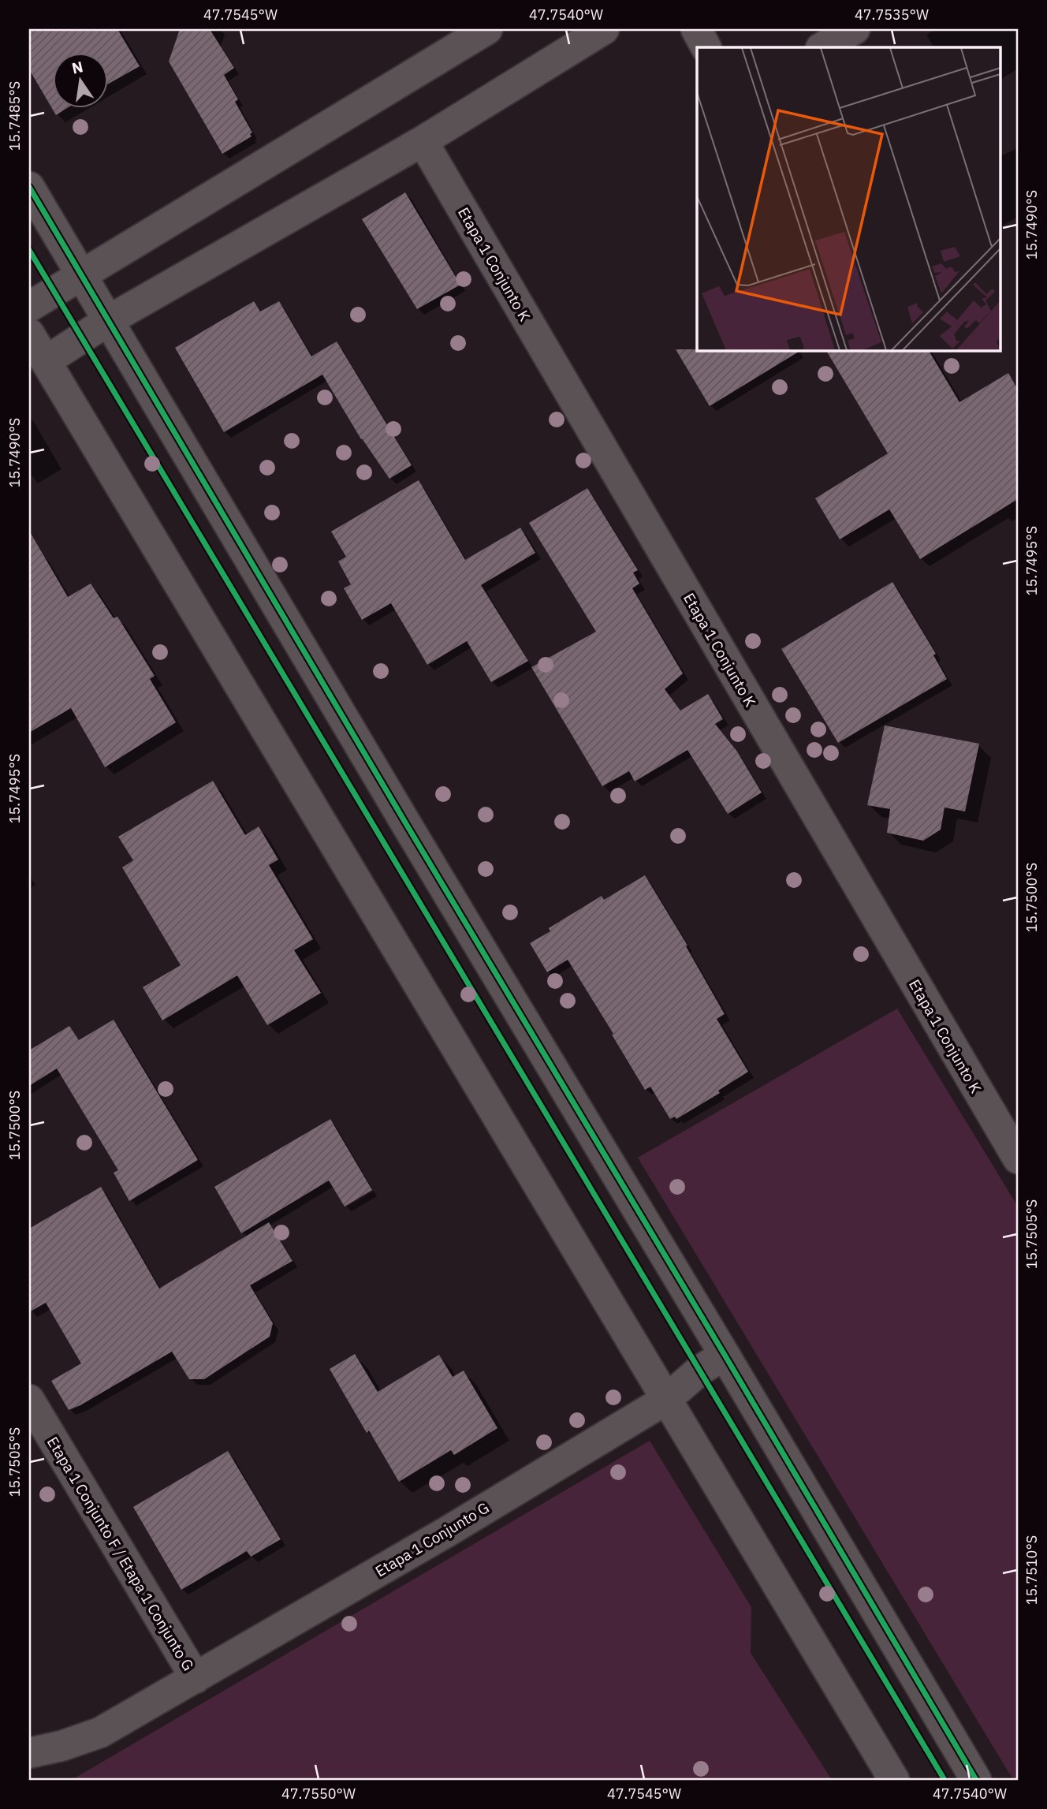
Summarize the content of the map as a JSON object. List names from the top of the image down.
{
  "streets": {
    "street": ["Etapa 1 Conjunto K", "Etapa 1 Conjunto G", "Etapa 1 Conjunto F / Etapa 1 Conjunto G"]
  },
  "crossings": [
    ["Etapa 1 Conjunto G", "Etapa 1 Conjunto F / Etapa 1 Conjunto G"]
  ],
  "north": "top",
  "coordinates": [
    "47.7545°W",
    "47.7540°W",
    "47.7535°W",
    "15.7485°S",
    "15.7490°S",
    "15.7495°S",
    "15.7500°S",
    "15.7505°S",
    "15.7510°S",
    "47.7550°W"
  ]
}
